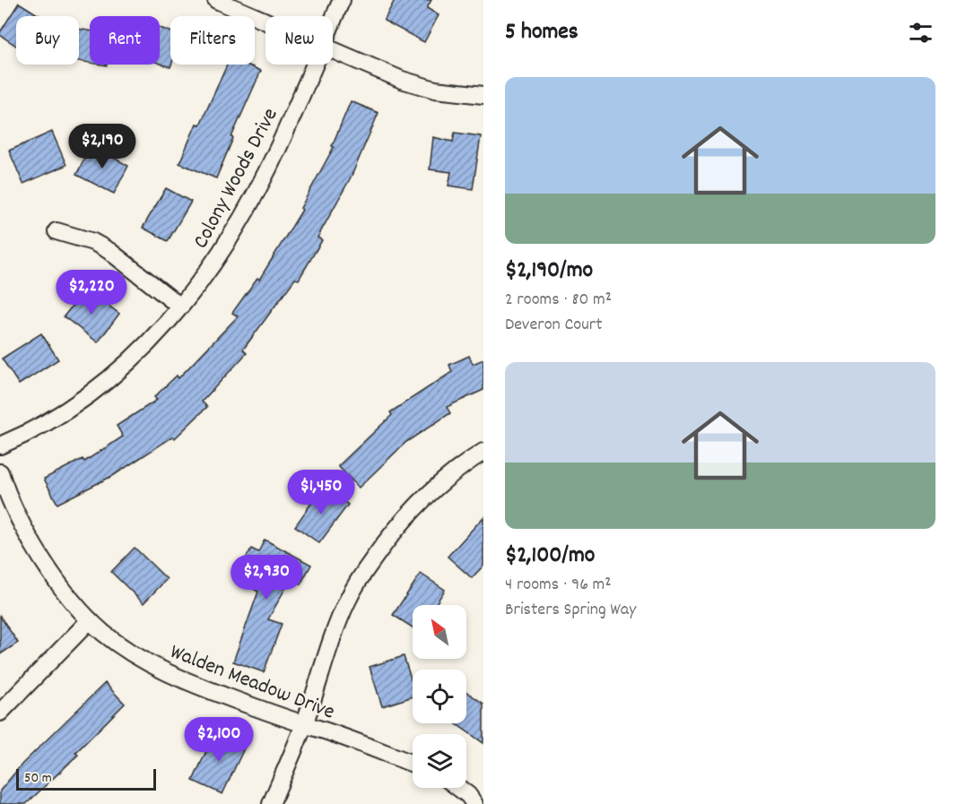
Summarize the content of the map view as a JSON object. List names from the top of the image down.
{
  "streets": {
    "street": ["Colony Woods Drive", "Walden Meadow Drive"]
  },
  "scale_bar": "50 m",
  "north": "top left",
  "page": {
    "heading": "5 homes",
    "chip": [
      "Buy",
      "Rent",
      "Filters",
      "New"
    ],
    "list": [
      {
        "name": "$2,190/mo",
        "note": "2 rooms · 80 m² · Deveron Court"
      },
      {
        "name": "$2,100/mo",
        "note": "4 rooms · 96 m² · Bristers Spring Way"
      }
    ],
    "price": [
      "$2,190",
      "$2,220",
      "$1,450",
      "$2,930",
      "$2,100"
    ],
    "scale": "50 m"
  }
}
